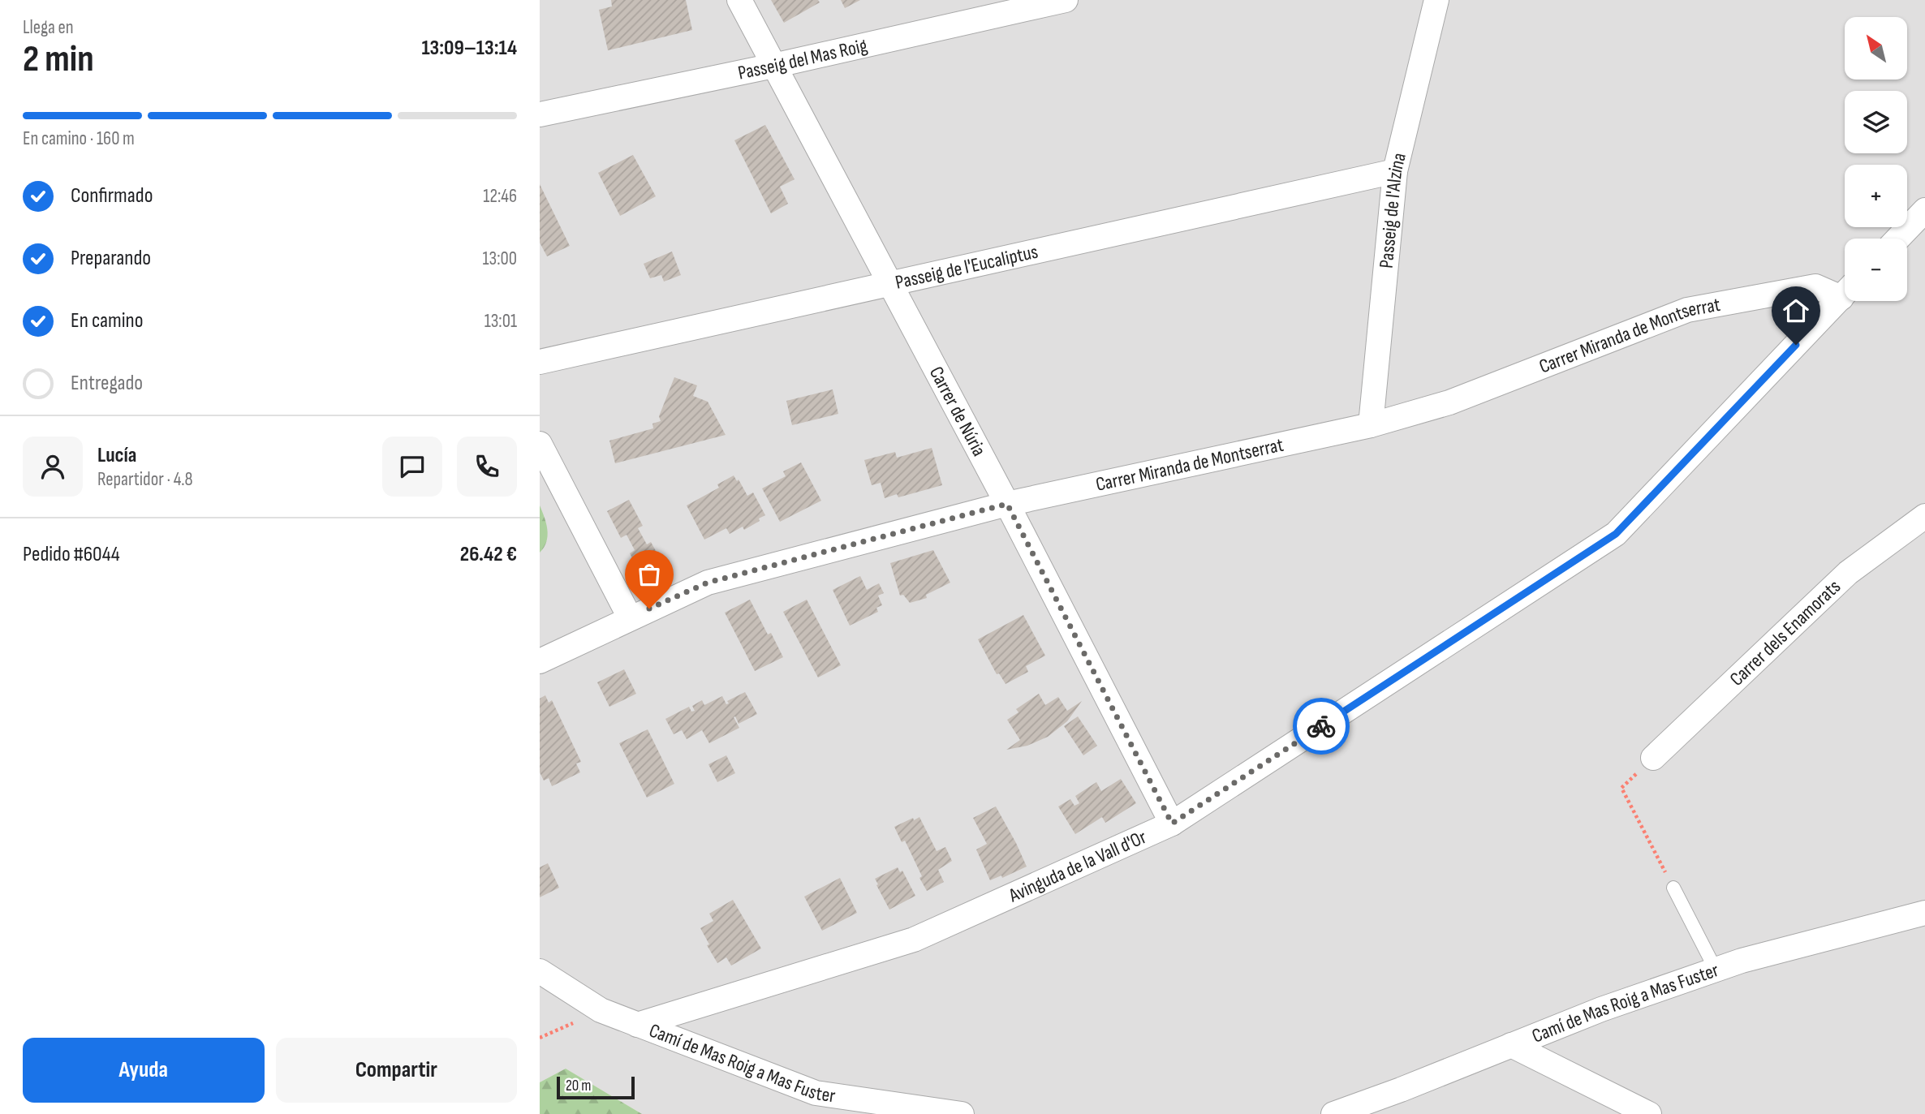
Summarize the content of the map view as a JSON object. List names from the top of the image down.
{
  "streets": {
    "street": [
      "Passeig del Mas Roig",
      "Passeig de l'Alzina",
      "Passeig de l'Eucaliptus",
      "Carrer Miranda de Montserrat",
      "Carrer de Núria",
      "Carrer dels Enamorats",
      "Avinguda de la Vall d'Or",
      "Camí de Mas Roig a Mas Fuster"
    ]
  },
  "crossings": [
    ["Passeig del Mas Roig", "Carrer de Núria"],
    ["Passeig de l'Alzina", "Passeig de l'Eucaliptus"],
    ["Passeig de l'Alzina", "Carrer Miranda de Montserrat"],
    ["Passeig de l'Eucaliptus", "Carrer de Núria"],
    ["Carrer Miranda de Montserrat", "Carrer de Núria"],
    ["Carrer de Núria", "Avinguda de la Vall d'Or"],
    ["Avinguda de la Vall d'Or", "Camí de Mas Roig a Mas Fuster"]
  ],
  "scale_bar": "20 m",
  "north": "top left",
  "page": {
    "heading": ["2 min", "Llega en", "13:09–13:14"],
    "panel": [
      "Lucía",
      "Repartidor · 4.8",
      "Pedido #6044",
      "26.42 €"
    ],
    "map_buttons": ["+", "−"],
    "bar": "En camino · 160 m",
    "list": [
      ["Confirmado", "12:46"],
      ["Preparando", "13:00"],
      ["En camino", "13:01"],
      "Entregado"
    ],
    "buttons": ["Ayuda", "Compartir"],
    "scale": "20 m"
  }
}
